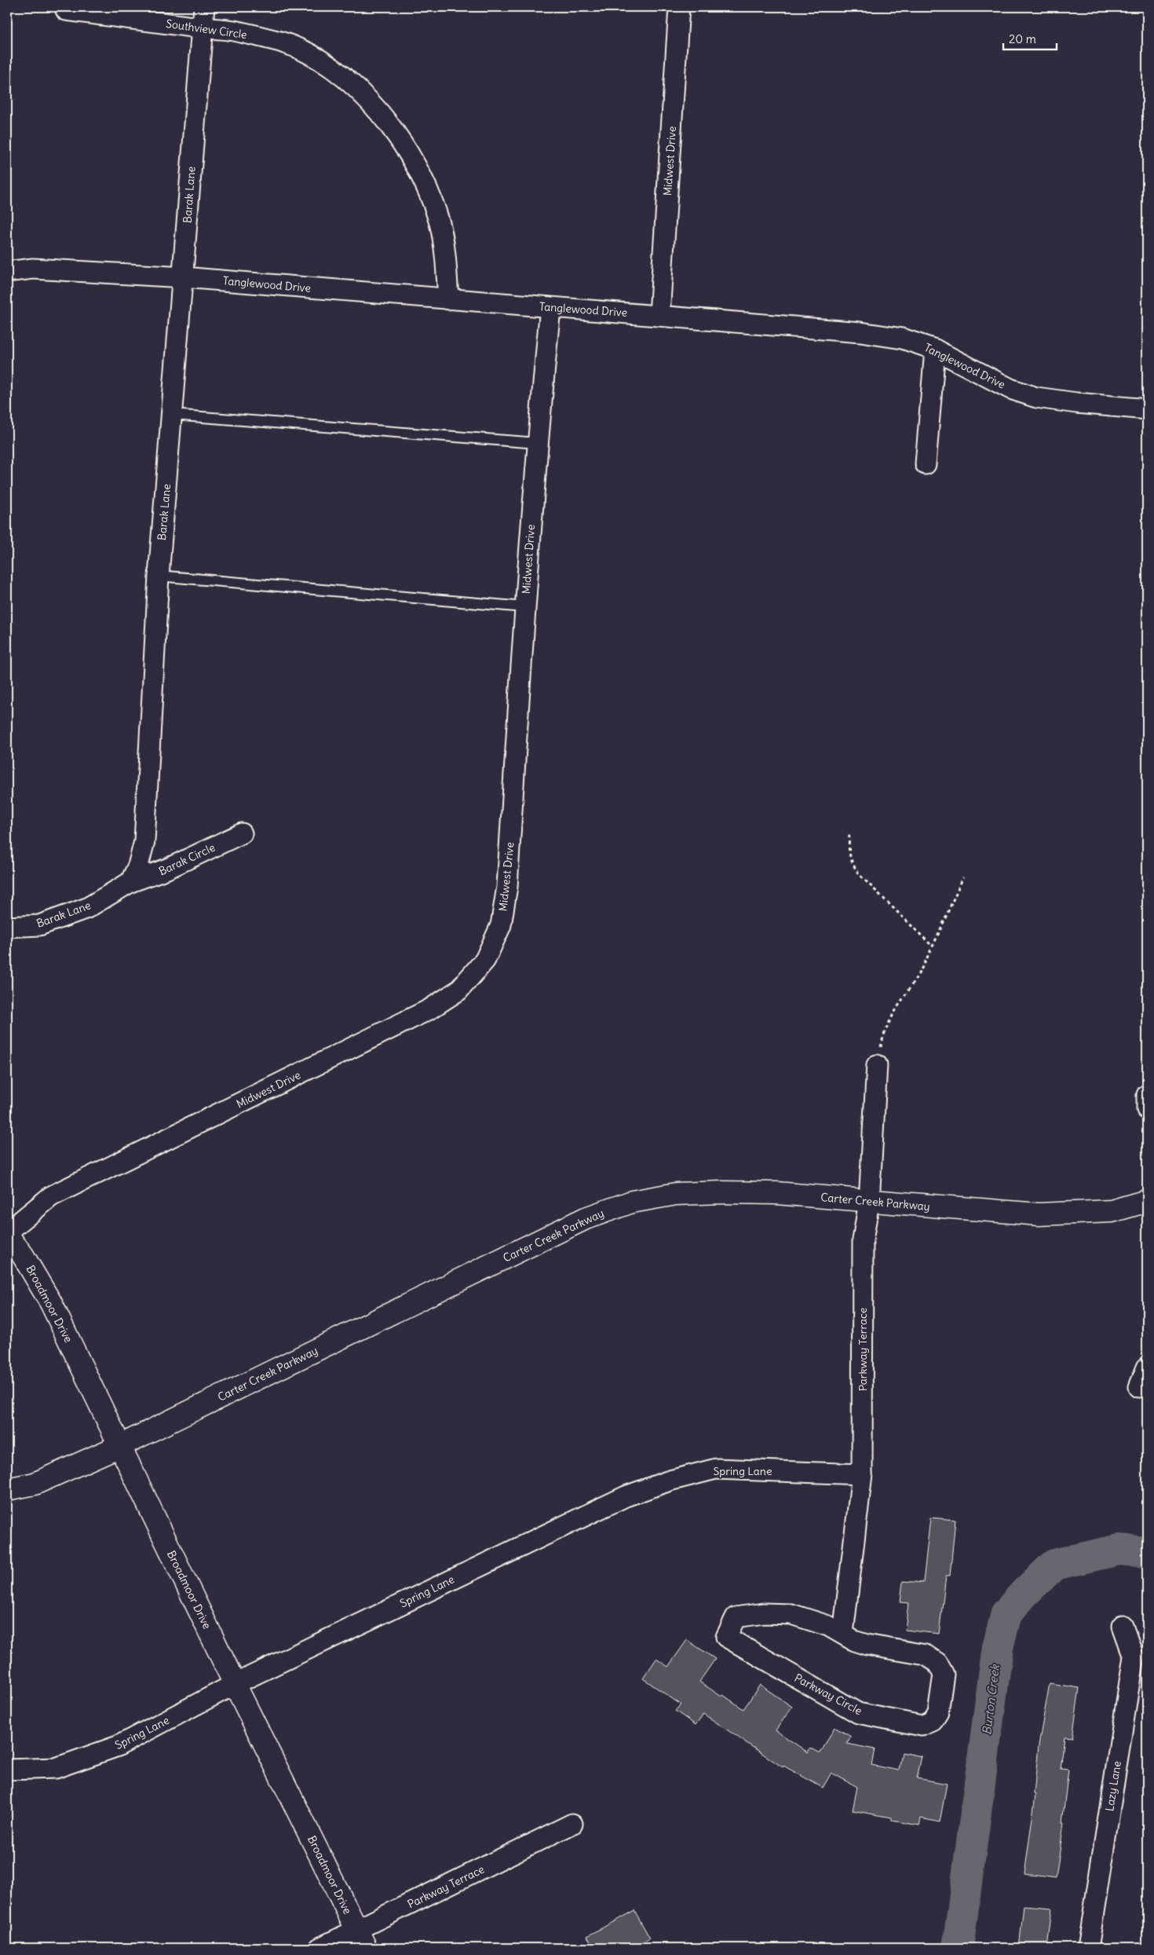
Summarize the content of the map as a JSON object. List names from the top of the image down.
{
  "streets": {
    "street": [
      "Southview Circle",
      "Midwest Drive",
      "Barak Lane",
      "Tanglewood Drive",
      "Barak Circle",
      "Carter Creek Parkway",
      "Broadmoor Drive",
      "Parkway Terrace",
      "Spring Lane",
      "Parkway Circle",
      "Lazy Lane"
    ]
  },
  "crossings": [
    ["Southview Circle", "Barak Lane"],
    ["Southview Circle", "Tanglewood Drive"],
    ["Midwest Drive", "Tanglewood Drive"],
    ["Midwest Drive", "Broadmoor Drive"],
    ["Barak Lane", "Tanglewood Drive"],
    ["Barak Lane", "Barak Circle"],
    ["Carter Creek Parkway", "Broadmoor Drive"],
    ["Carter Creek Parkway", "Parkway Terrace"],
    ["Broadmoor Drive", "Parkway Terrace"],
    ["Broadmoor Drive", "Spring Lane"],
    ["Parkway Terrace", "Spring Lane"],
    ["Parkway Terrace", "Parkway Circle"]
  ],
  "water": ["Burton Creek"],
  "scale_bar": "20 m"
}
